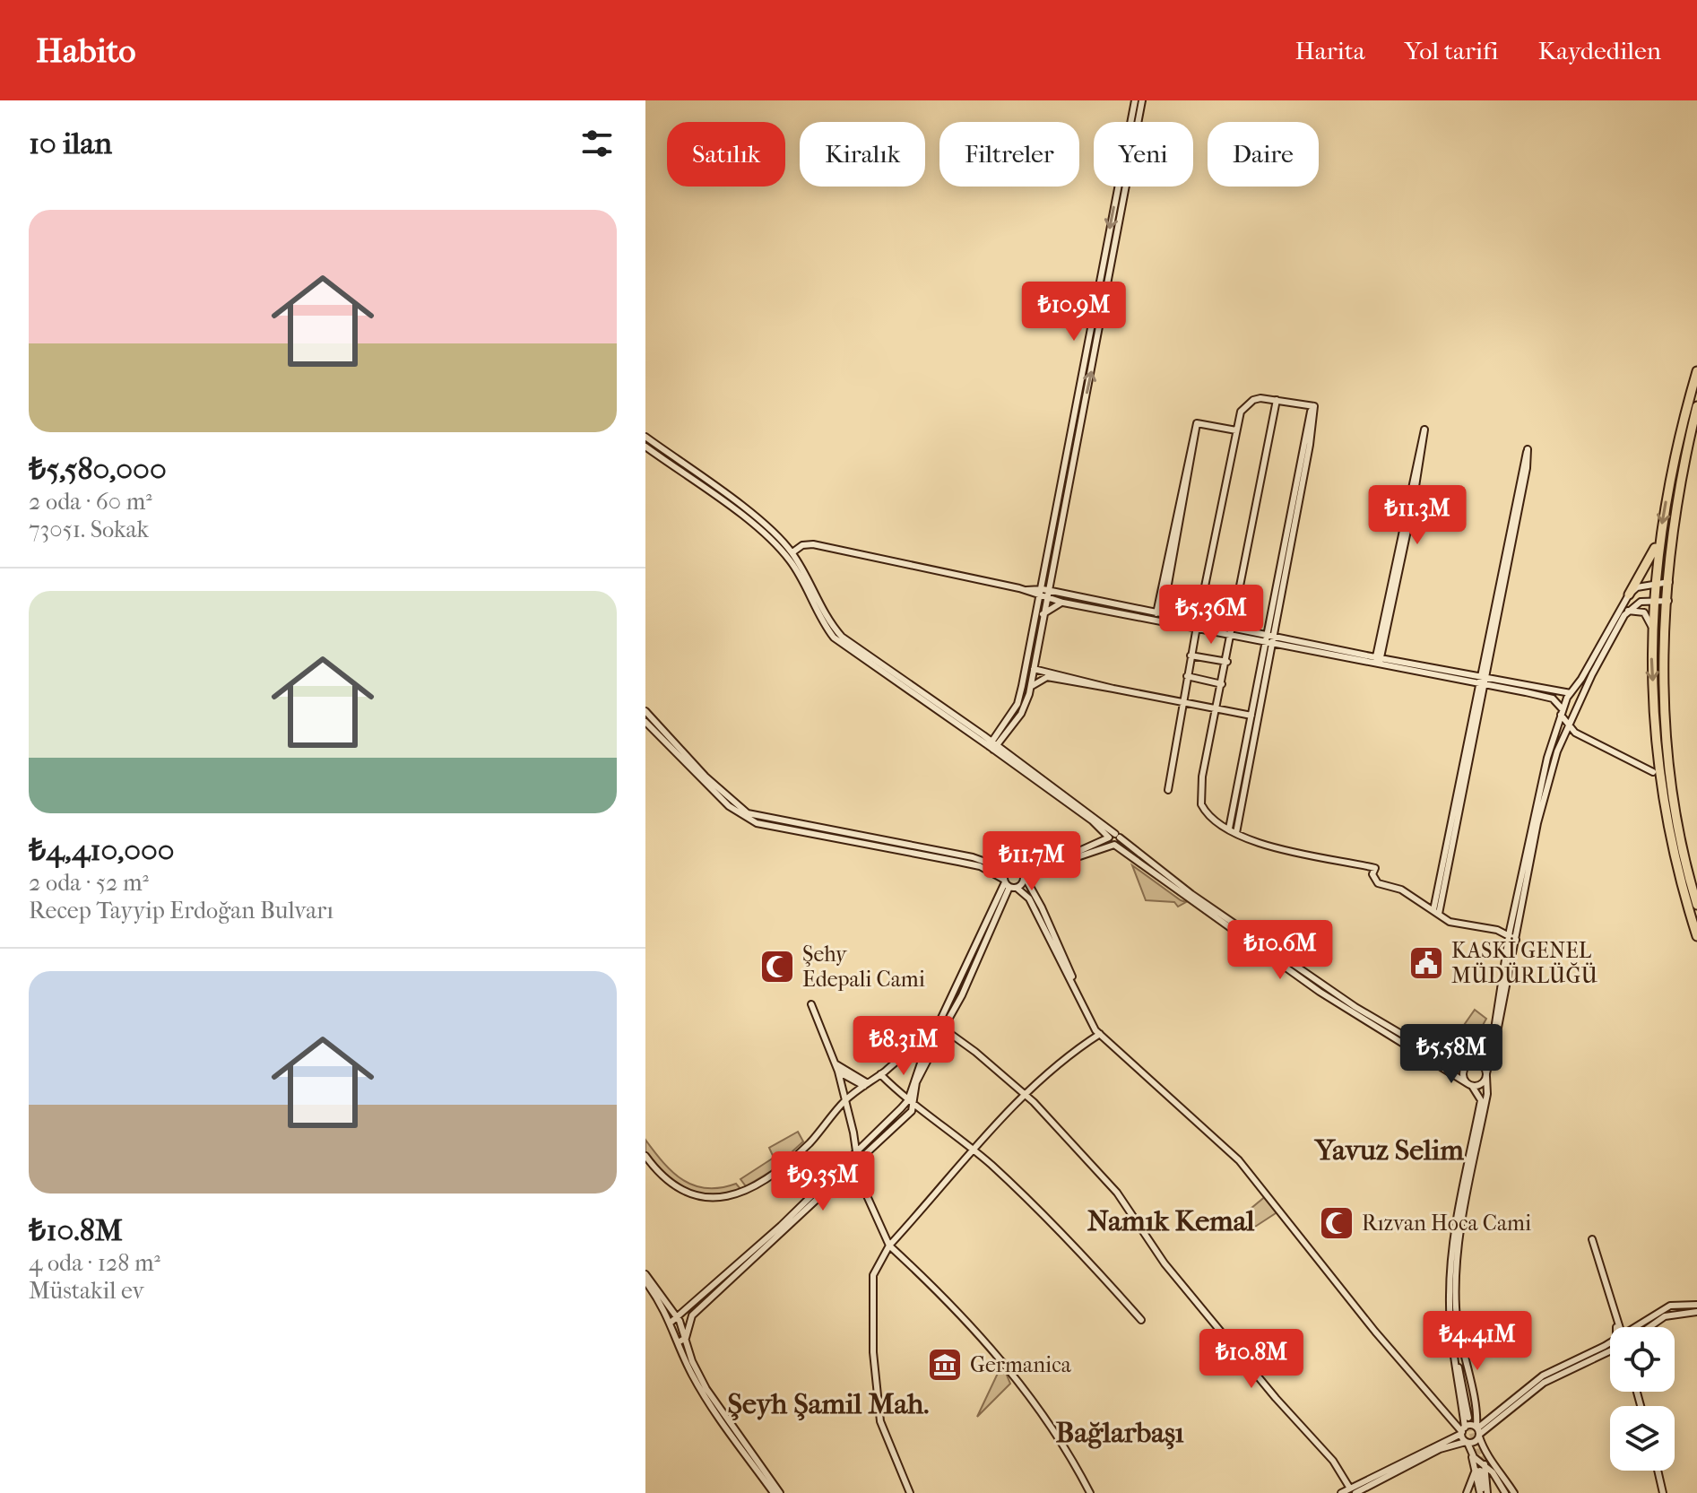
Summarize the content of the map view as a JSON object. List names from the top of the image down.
{
  "districts": [
    "Yavuz Selim",
    "Namık Kemal",
    "Şeyh Şamil Mah.",
    "Bağlarbaşı"
  ],
  "places": {
    "public building": ["KASKİ GENEL MÜDÜRLÜĞÜ"],
    "mosque": ["Şehy Edepali Cami", "Rızvan Hoca Cami"],
    "museum": ["Germanica"]
  },
  "page": {
    "header": "Habito",
    "nav": ["Harita", "Yol tarifi", "Kaydedilen"],
    "heading": "10 ilan",
    "chip": [
      "Satılık",
      "Kiralık",
      "Filtreler",
      "Yeni",
      "Daire"
    ],
    "list": [
      {
        "name": "₺5,580,000",
        "note": "2 oda · 60 m² · 73051. Sokak"
      },
      {
        "name": "₺4,410,000",
        "note": "2 oda · 52 m² · Recep Tayyip Erdoğan Bulvarı"
      },
      {
        "name": "₺10.8M",
        "note": "4 oda · 128 m² · Müstakil ev"
      }
    ],
    "price": [
      "₺10.9M",
      "₺11.3M",
      "₺5.36M",
      "₺11.7M",
      "₺10.6M",
      "₺8.31M",
      "₺5.58M",
      "₺9.35M",
      "₺4.41M",
      "₺10.8M"
    ]
  }
}
